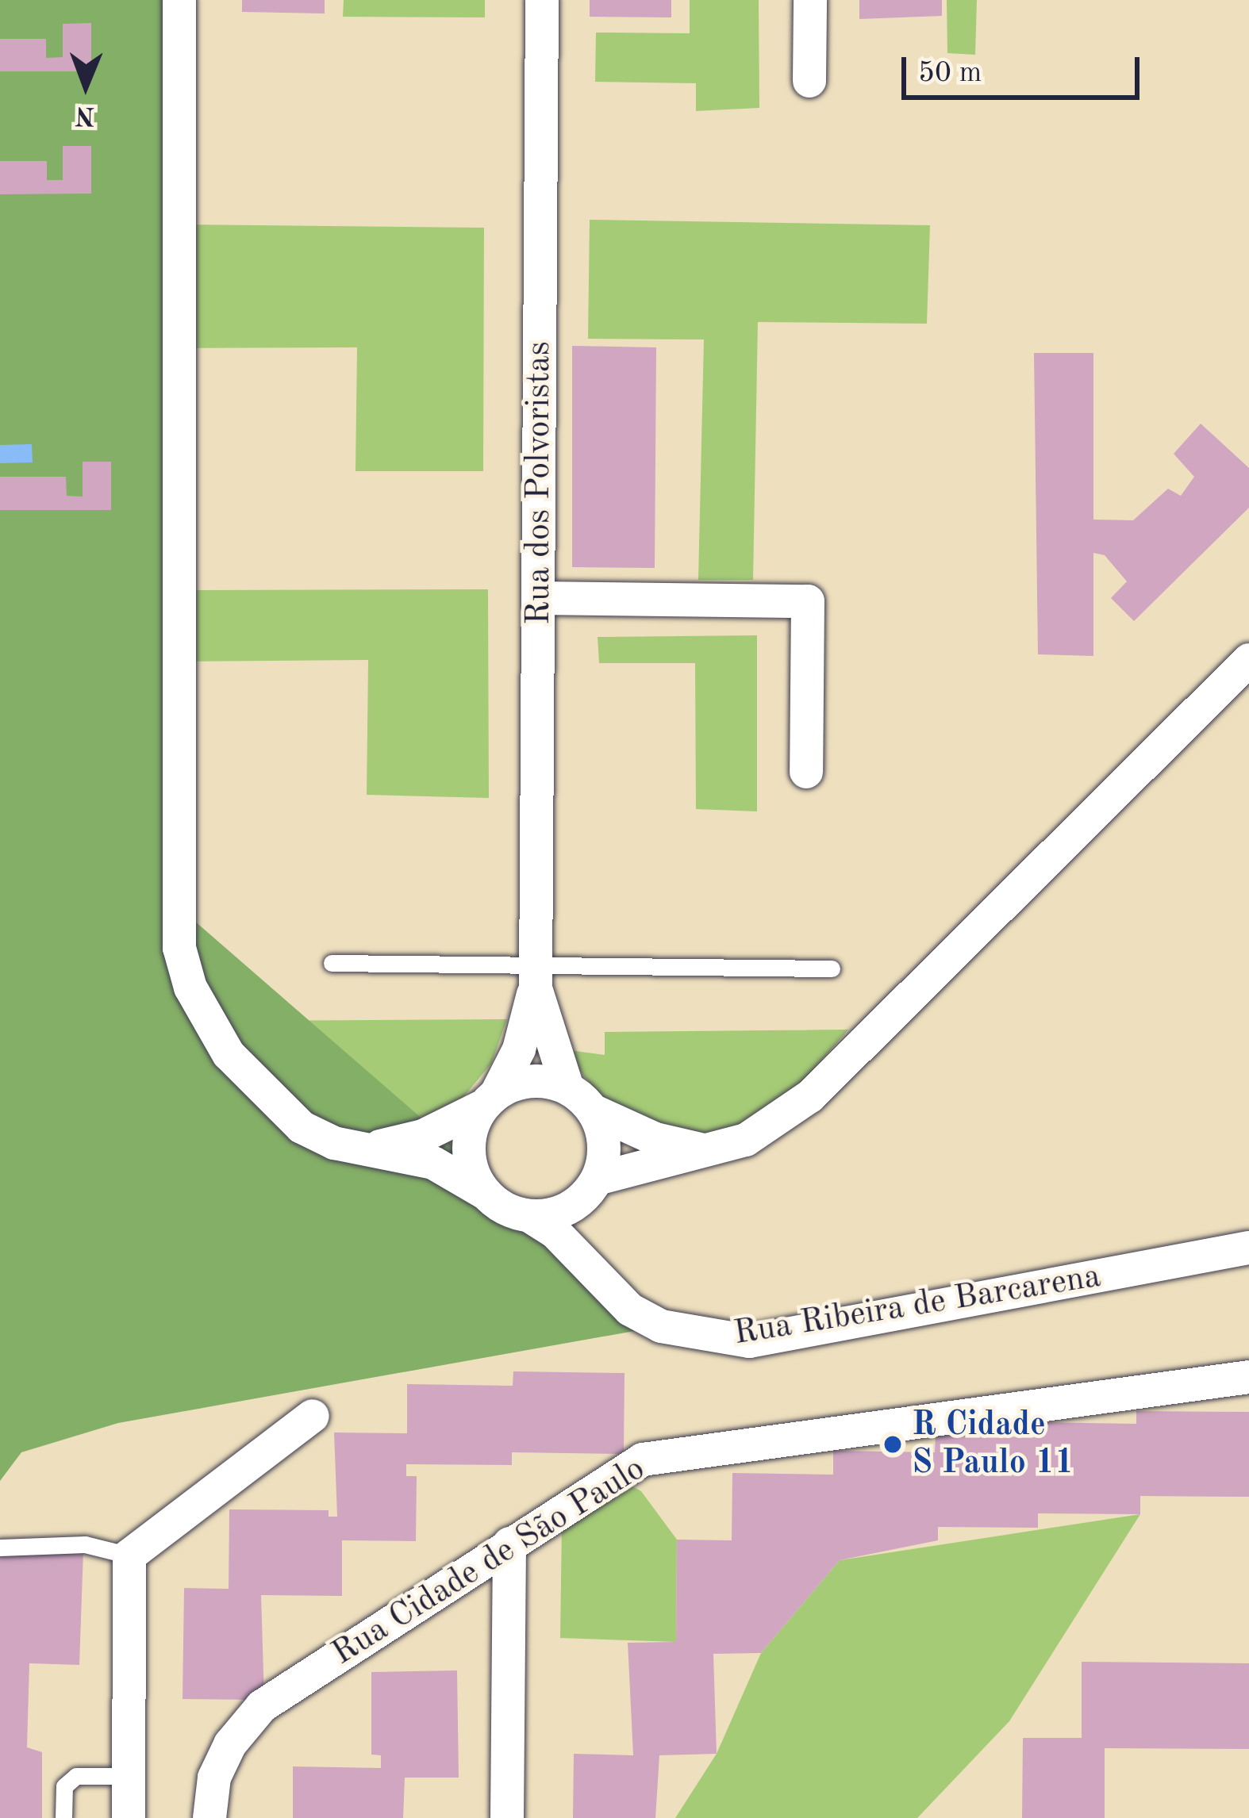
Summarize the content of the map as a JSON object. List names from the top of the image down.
{
  "streets": {
    "street": ["Rua dos Polvoristas", "Rua Ribeira de Barcarena", "Rua Cidade de São Paulo"]
  },
  "crossings": [
    ["Rua dos Polvoristas", "Rua Ribeira de Barcarena"]
  ],
  "places": ["R Cidade S Paulo 11"],
  "scale_bar": "50 m",
  "north": "bottom"
}
